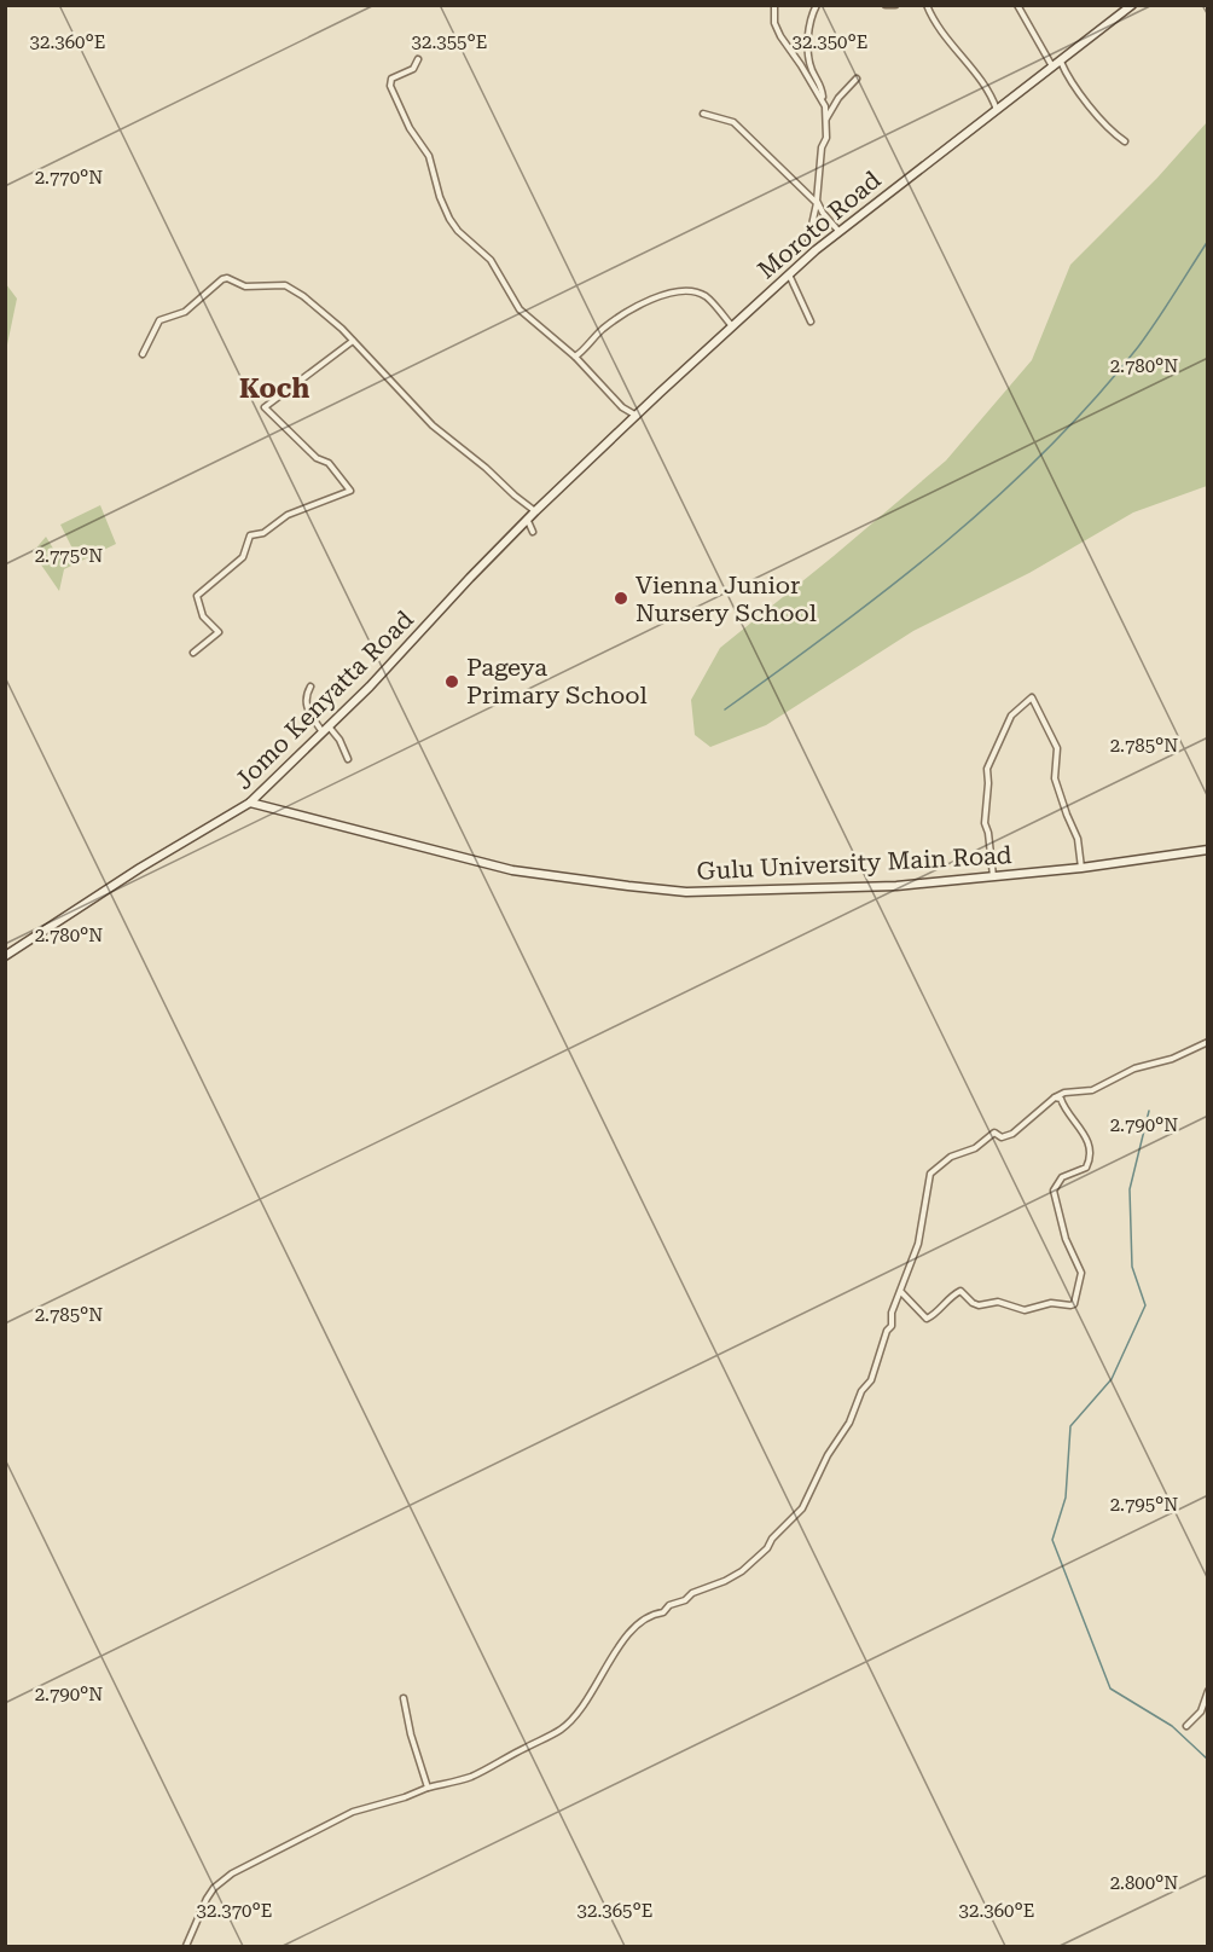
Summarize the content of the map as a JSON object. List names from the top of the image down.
{
  "streets": {
    "main road": ["Moroto Road", "Jomo Kenyatta Road", "Gulu University Main Road"]
  },
  "crossings": [
    ["Moroto Road", "Jomo Kenyatta Road"],
    ["Jomo Kenyatta Road", "Gulu University Main Road"]
  ],
  "districts": ["Koch"],
  "places": ["Vienna Junior Nursery School", "Pageya Primary School"],
  "coordinates": [
    "32.350°E",
    "32.360°E",
    "32.355°E",
    "2.770°N",
    "2.780°N",
    "2.775°N",
    "2.785°N",
    "2.790°N",
    "2.795°N",
    "2.800°N",
    "32.370°E",
    "32.365°E"
  ]
}
